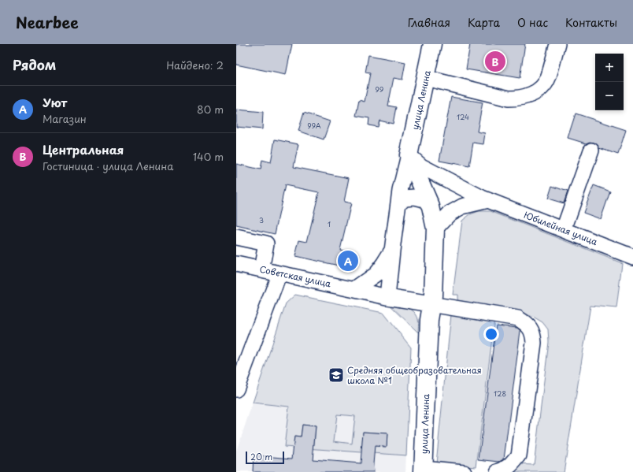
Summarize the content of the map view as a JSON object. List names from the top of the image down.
{
  "streets": {
    "main road": ["улица Ленина"],
    "street": ["Юбилейная улица", "Советская улица"]
  },
  "crossings": [
    ["улица Ленина", "Юбилейная улица"],
    ["улица Ленина", "Советская улица"]
  ],
  "places": {
    "school or university": ["Средняя общеобразовательная школа №1"]
  },
  "house_numbers": [
    "99",
    "124",
    "99А",
    "3",
    "1",
    "128"
  ],
  "scale_bar": "20 m",
  "page": {
    "header": "Nearbee",
    "nav": [
      "Главная",
      "Карта",
      "О нас",
      "Контакты"
    ],
    "heading": ["Рядом", "Найдено: 2"],
    "pins": ["B", "A"],
    "map_buttons": ["+", "−"],
    "list": [
      {
        "mark": "A",
        "name": "Уют",
        "note": "Магазин",
        "value": "80 m"
      },
      {
        "mark": "B",
        "name": "Центральная",
        "note": "Гостиница · улица Ленина",
        "value": "140 m"
      }
    ],
    "scale": "20 m"
  }
}
